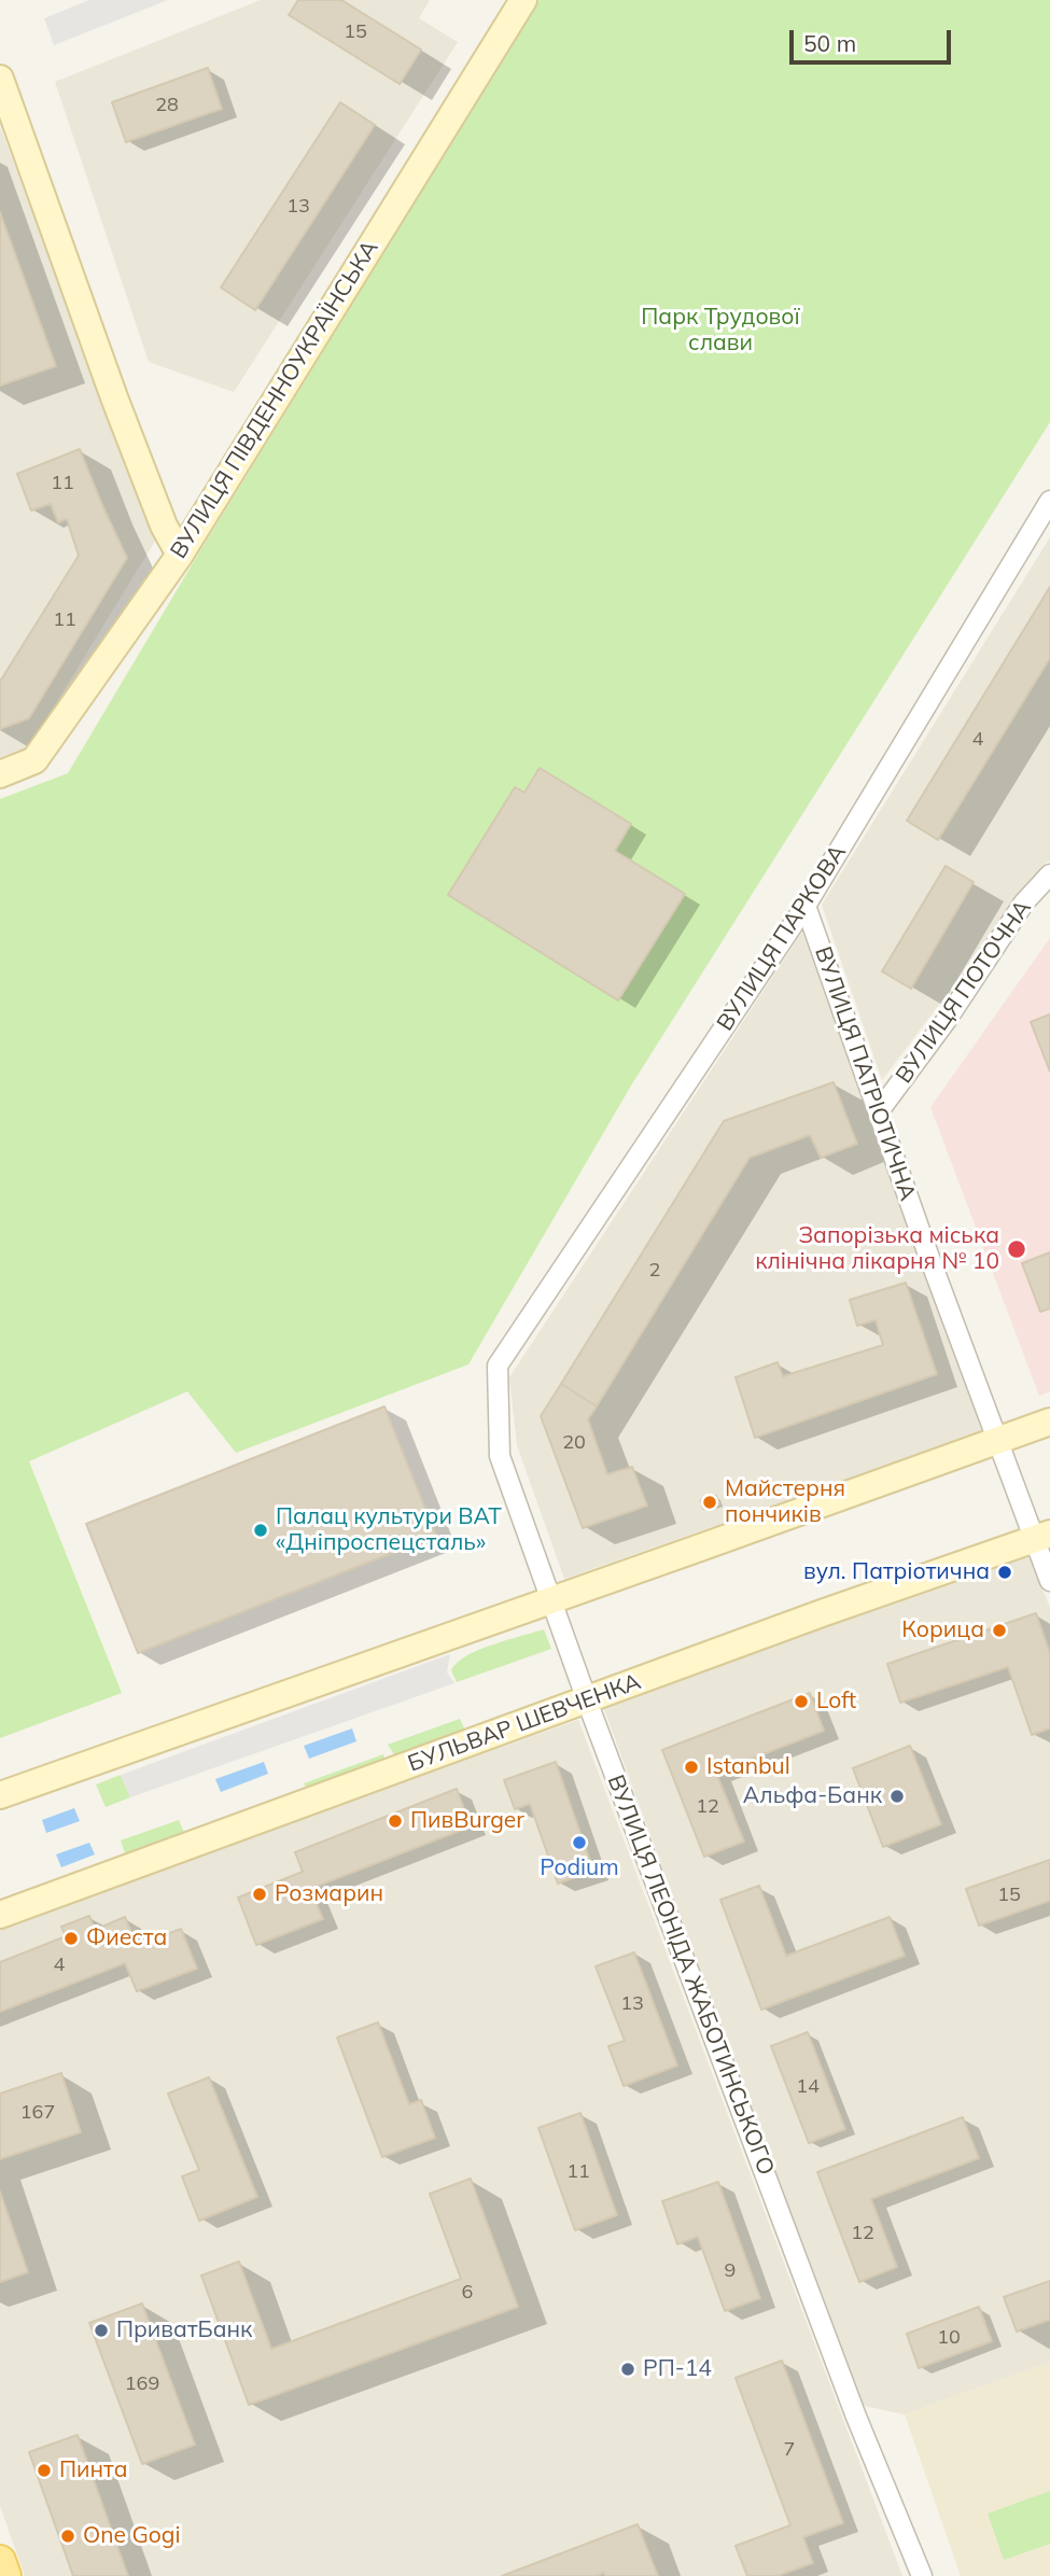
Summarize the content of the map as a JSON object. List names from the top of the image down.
{
  "streets": {
    "street": [
      "ВУЛИЦЯ ПІВДЕННОУКРАЇНСЬКА",
      "ВУЛИЦЯ ПАРКОВА",
      "ВУЛИЦЯ ПОТОЧНА",
      "ВУЛИЦЯ ПАТРІОТИЧНА",
      "БУЛЬВАР ШЕВЧЕНКА",
      "ВУЛИЦЯ ЛЕОНІДА ЖАБОТИНСЬКОГО"
    ]
  },
  "crossings": [
    ["ВУЛИЦЯ ПАРКОВА", "ВУЛИЦЯ ПАТРІОТИЧНА"],
    ["ВУЛИЦЯ ПАРКОВА", "ВУЛИЦЯ ЛЕОНІДА ЖАБОТИНСЬКОГО"],
    ["ВУЛИЦЯ ПОТОЧНА", "ВУЛИЦЯ ПАТРІОТИЧНА"],
    ["ВУЛИЦЯ ПАТРІОТИЧНА", "БУЛЬВАР ШЕВЧЕНКА"],
    ["БУЛЬВАР ШЕВЧЕНКА", "ВУЛИЦЯ ЛЕОНІДА ЖАБОТИНСЬКОГО"]
  ],
  "parks": ["Парк Трудової слави"],
  "places": [
    "Запорізька міська клінічна лікарня № 10",
    "Майстерня пончиків",
    "Палац культури ВАТ «Дніпроспецсталь»",
    "вул. Патріотична",
    "Корица",
    "Loft",
    "Istanbul",
    "Альфа-Банк",
    "ПивBurger",
    "Podium",
    "Розмарин",
    "Фиеста",
    "ПриватБанк",
    "РП-14",
    "Пинта",
    "One Gogi"
  ],
  "house_numbers": [
    "15",
    "28",
    "13",
    "11",
    "11",
    "4",
    "2",
    "20",
    "12",
    "15",
    "4",
    "13",
    "14",
    "167",
    "11",
    "12",
    "9",
    "6",
    "10",
    "169",
    "7"
  ],
  "scale_bar": "50 m"
}
